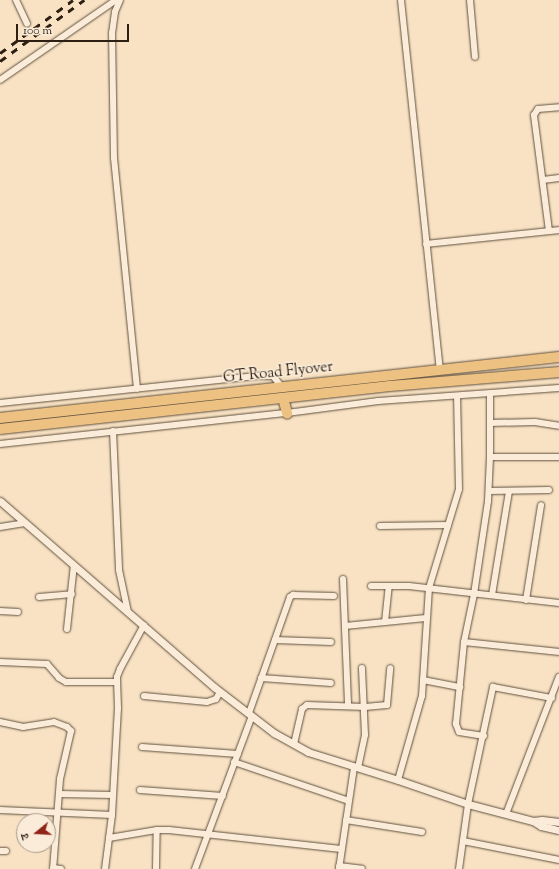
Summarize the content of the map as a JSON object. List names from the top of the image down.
{
  "streets": {
    "highway": ["GT Road Flyover"]
  },
  "scale_bar": "100 m",
  "north": "left"
}
